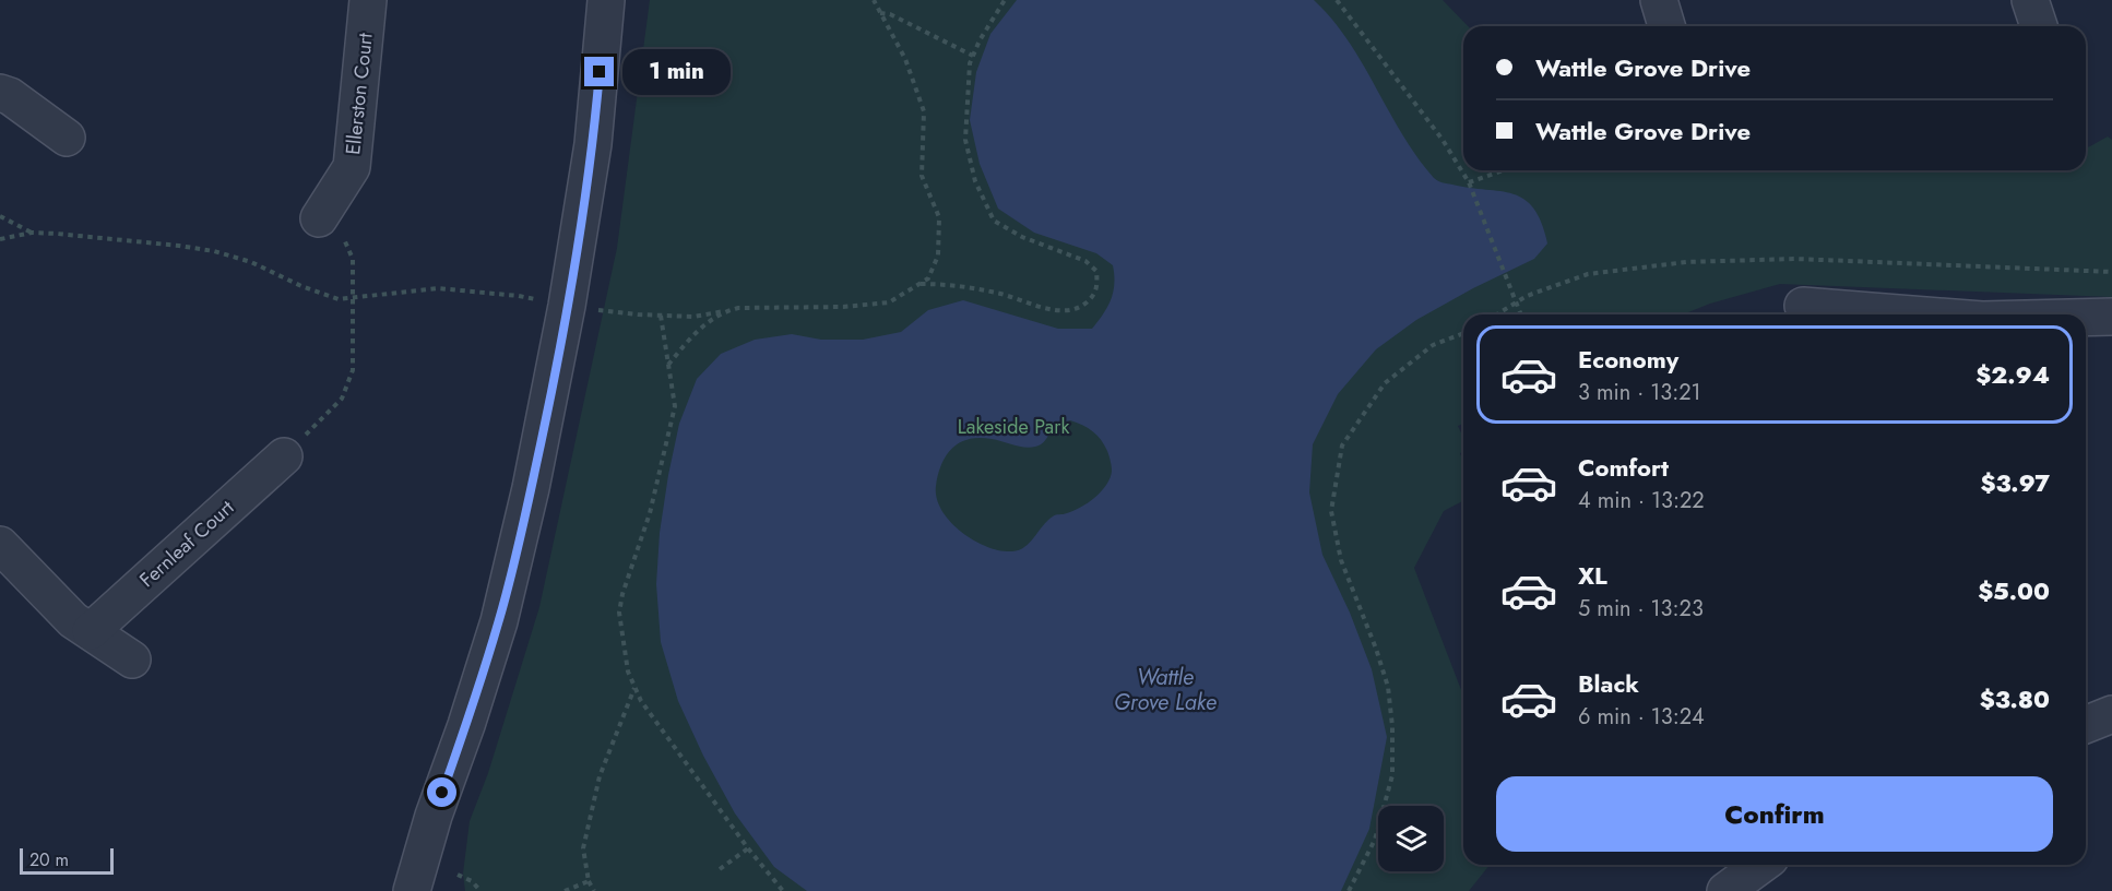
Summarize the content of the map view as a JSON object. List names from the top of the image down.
{
  "streets": {
    "street": ["Ellerston Court", "Fernleaf Court"]
  },
  "water": ["Wattle Grove Lake"],
  "parks": ["Lakeside Park"],
  "scale_bar": "20 m",
  "page": {
    "banner": ["Wattle Grove Drive", "Wattle Grove Drive"],
    "bubble": "1 min",
    "list": [
      {
        "name": "Economy",
        "note": "3 min · 13:21",
        "value": "$2.94"
      },
      {
        "name": "Comfort",
        "note": "4 min · 13:22",
        "value": "$3.97"
      },
      {
        "name": "XL",
        "note": "5 min · 13:23",
        "value": "$5.00"
      },
      {
        "name": "Black",
        "note": "6 min · 13:24",
        "value": "$3.80"
      }
    ],
    "buttons": "Confirm",
    "scale": "20 m"
  }
}
